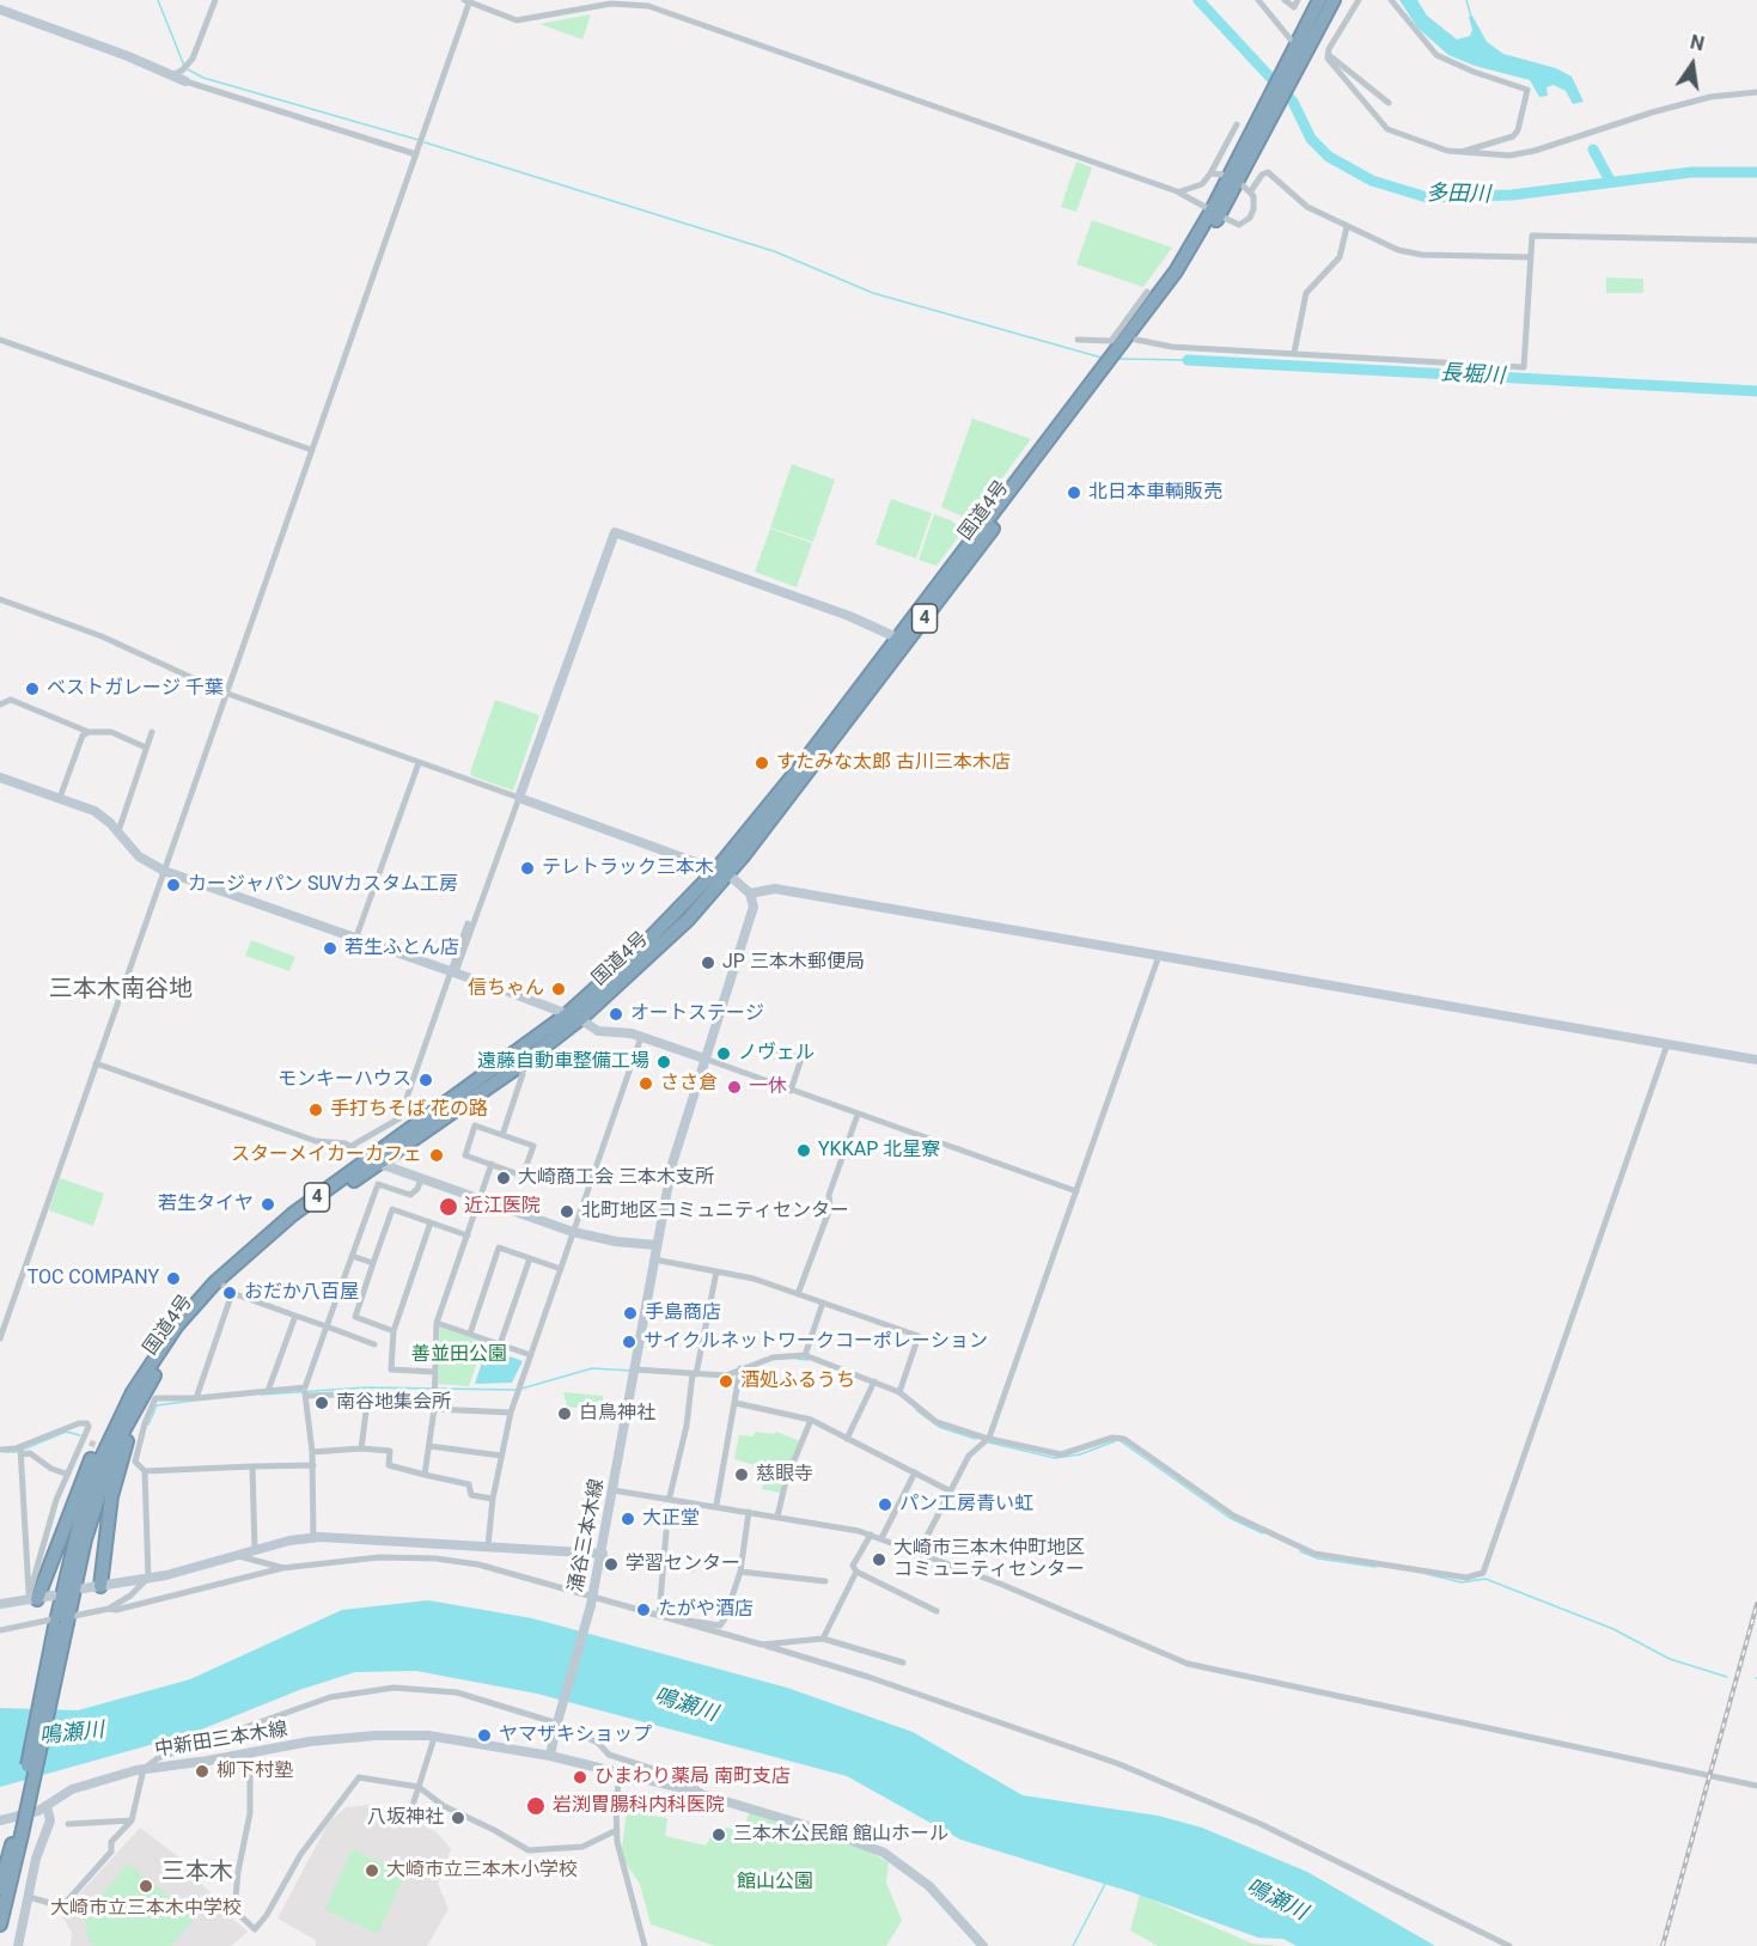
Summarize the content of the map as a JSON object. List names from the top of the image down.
{
  "streets": {
    "highway": ["国道4号", "4"],
    "street": ["涌谷三本木線", "中新田三本木線"]
  },
  "crossings": [
    ["涌谷三本木線", "中新田三本木線"]
  ],
  "districts": ["三本木南谷地", "三本木"],
  "water": ["多田川", "長堀川", "鳴瀬川"],
  "parks": ["善並田公園", "館山公園"],
  "places": [
    "北日本車輌販売",
    "ベストガレージ 千葉",
    "すたみな太郎 古川三本木店",
    "テレトラック三本木",
    "カージャパン SUVカスタム工房",
    "若生ふとん店",
    "JP 三本木郵便局",
    "信ちゃん",
    "オートステージ",
    "ノヴェル",
    "遠藤自動車整備工場",
    "モンキーハウス",
    "ささ倉",
    "一休",
    "手打ちそば 花の路",
    "YKKAP 北星寮",
    "スターメイカーカフェ",
    "大崎商工会 三本木支所",
    "若生タイヤ",
    "近江医院",
    "北町地区コミュニティセンター",
    "TOC COMPANY",
    "おだか八百屋",
    "手島商店",
    "サイクルネットワークコーポレーション",
    "酒処ふるうち",
    "南谷地集会所",
    "白鳥神社",
    "慈眼寺",
    "パン工房青い虹",
    "大正堂",
    "大崎市三本木仲町地区 コミュニティセンター",
    "学習センター",
    "たがや酒店",
    "ヤマザキショップ",
    "柳下村塾",
    "ひまわり薬局 南町支店",
    "岩渕胃腸科内科医院",
    "八坂神社",
    "三本木公民館 館山ホール",
    "大崎市立三本木小学校",
    "大崎市立三本木中学校"
  ],
  "north": "top"
}
